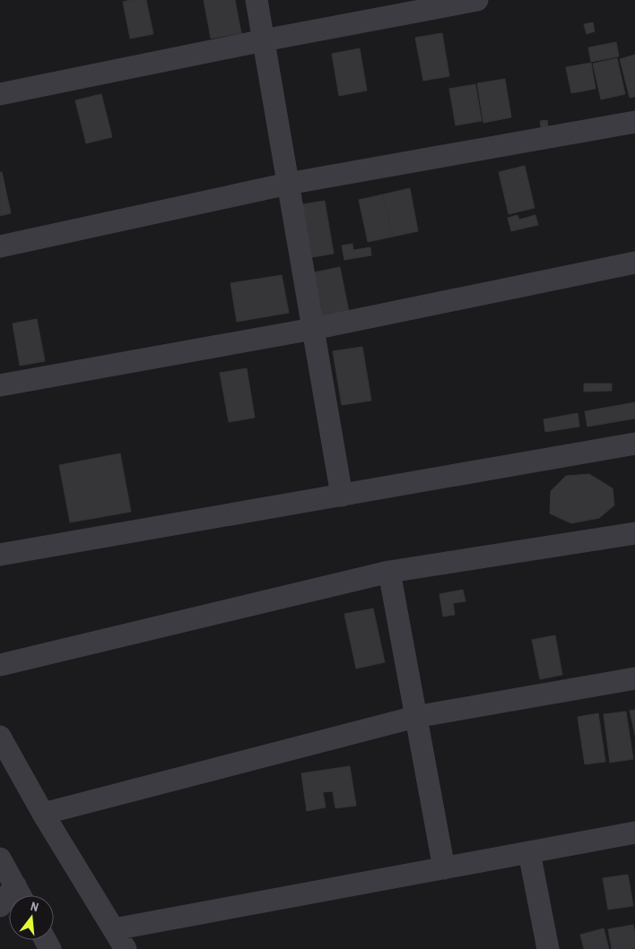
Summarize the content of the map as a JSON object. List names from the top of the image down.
{
  "north": "top"
}
